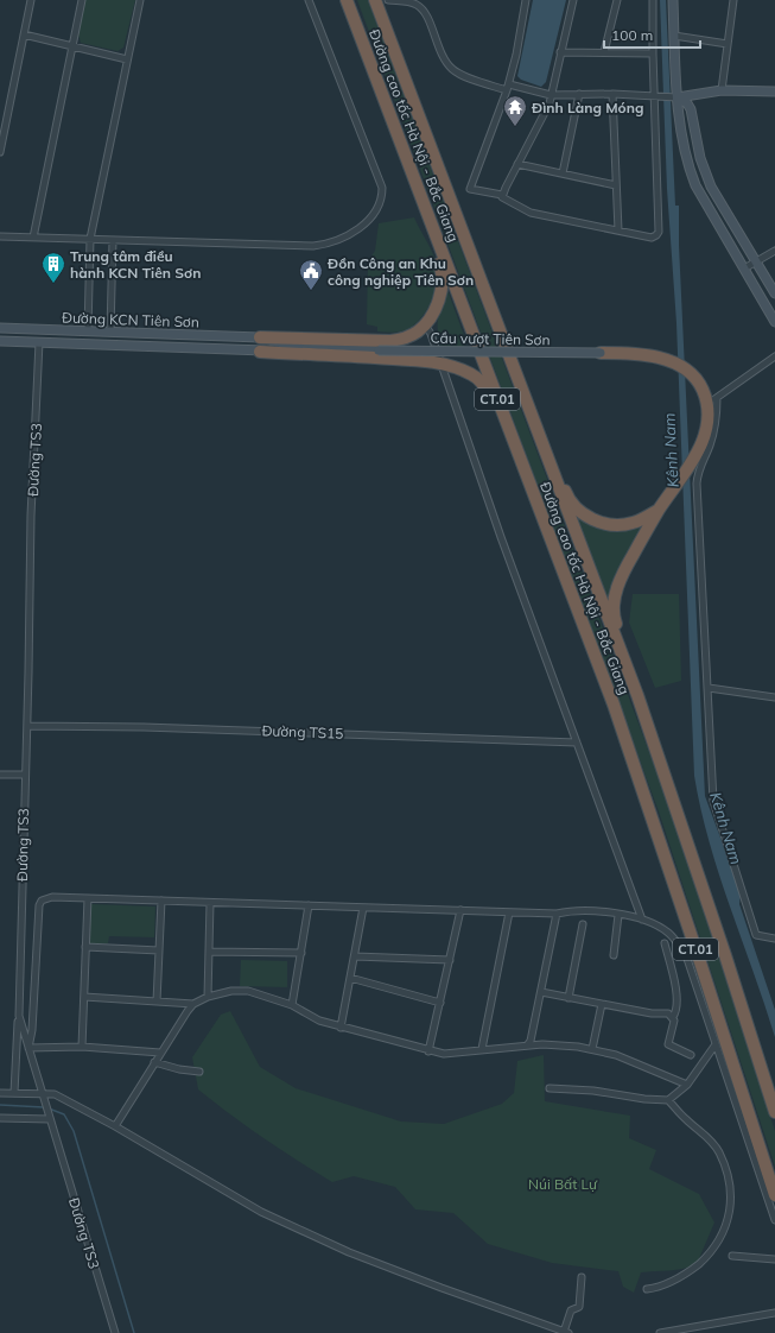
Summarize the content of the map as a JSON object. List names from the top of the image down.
{
  "streets": {
    "highway": ["Đường cao tốc Hà Nội - Bắc Giang", "CT.01"],
    "main road": ["Đường KCN Tiên Sơn", "Cầu vượt Tiên Sơn"],
    "street": ["Đường TS3", "Đường TS15"]
  },
  "crossings": [
    ["Đường KCN Tiên Sơn", "Cầu vượt Tiên Sơn"],
    ["Đường KCN Tiên Sơn", "Đường TS3"],
    ["Đường TS3", "Đường TS15"]
  ],
  "water": ["Kênh Nam"],
  "parks": ["Núi Bất Lự"],
  "places": {
    "temple": ["Đình Làng Móng"],
    "building": ["Trung tâm điều hành KCN Tiên Sơn"],
    "public building": ["Đồn Công an Khu công nghiệp Tiên Sơn"]
  },
  "scale_bar": "100 m"
}
